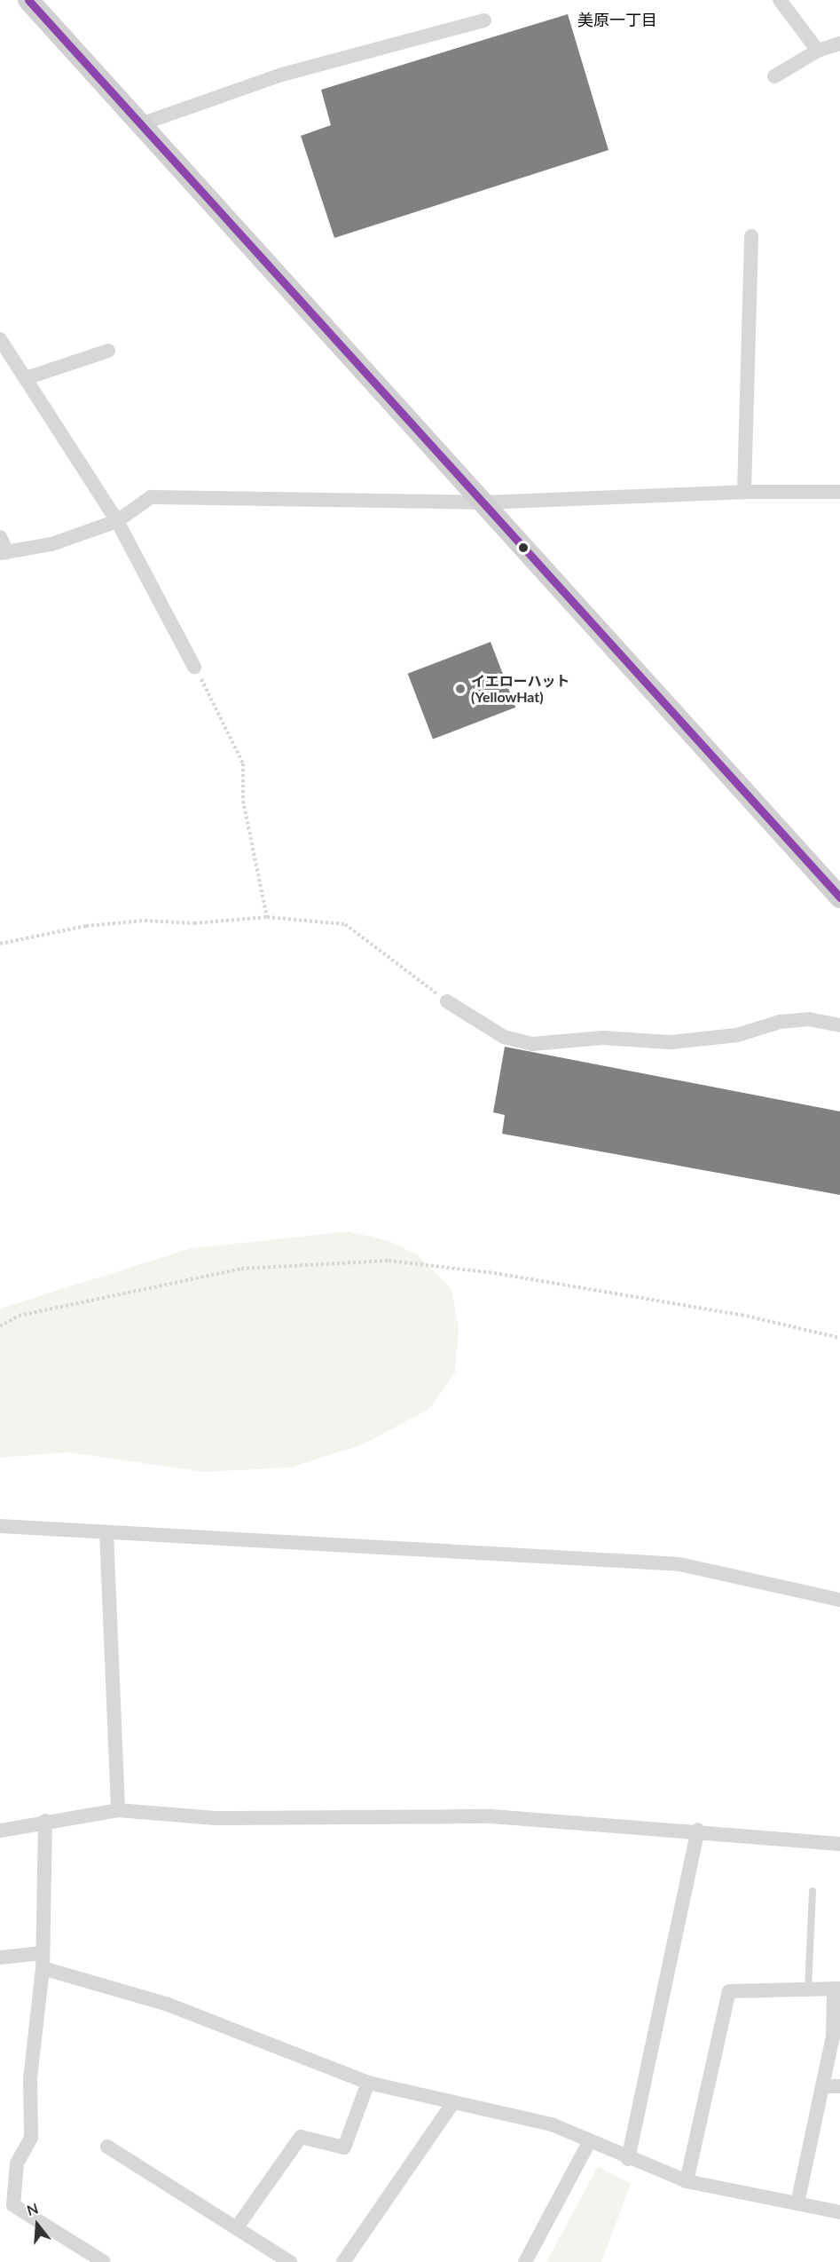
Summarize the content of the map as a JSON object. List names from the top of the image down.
{
  "districts": ["美原一丁目"],
  "places": ["イエローハット (YellowHat)"],
  "north": "top"
}
